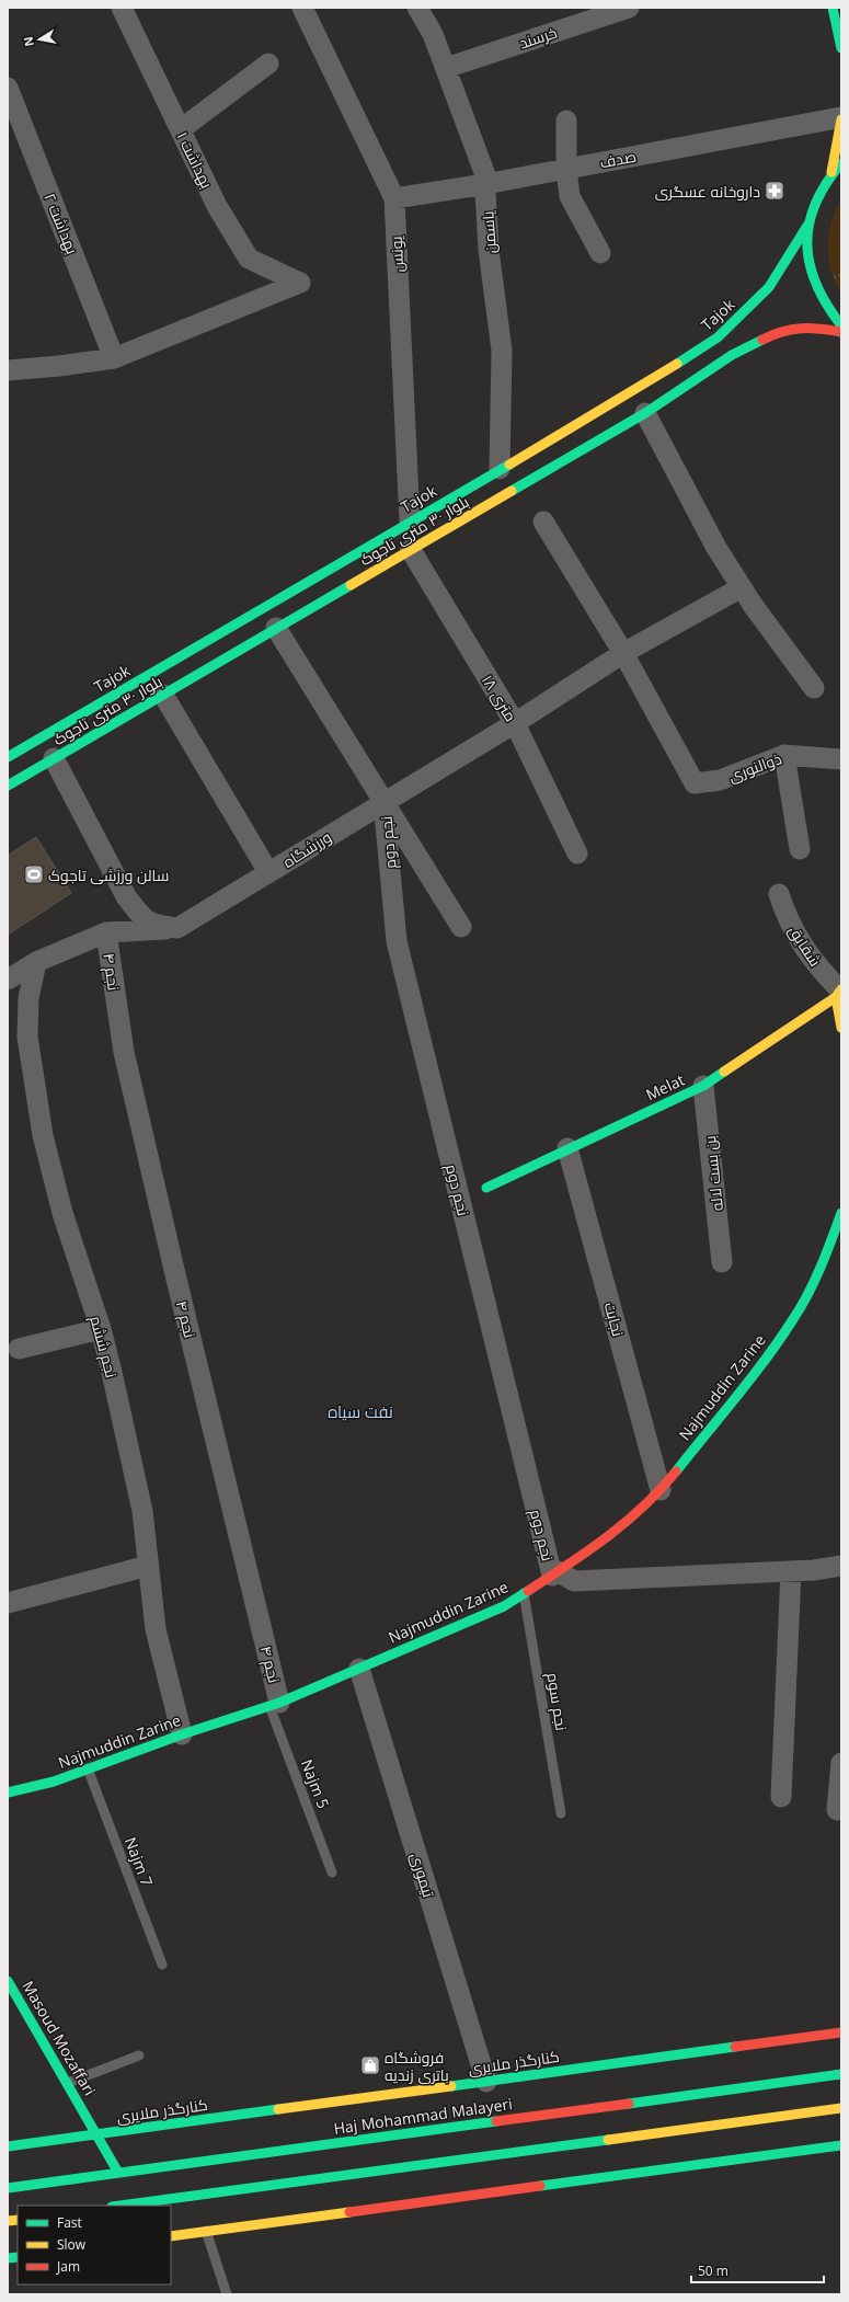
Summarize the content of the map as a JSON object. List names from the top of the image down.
{
  "streets": {
    "main road": [
      "Tajok",
      "بلوار ۳۰ متری تاجوک",
      "Melat",
      "Najmuddin Zarine",
      "Masoud Mozaffari",
      "کنارگذر ملایری",
      "Haj Mohammad Malayeri"
    ],
    "street": [
      "خرسند",
      "صدف",
      "بهداشت ۱",
      "بهداشت ۲",
      "یاسمن",
      "یونس",
      "۱۸ متری",
      "ذوالنوری",
      "نجم دوم",
      "ورزشگاه",
      "شقایق",
      "نجم ۴",
      "بن بست لاله",
      "نجابت",
      "نجم ششم",
      "تیموری"
    ],
    "lane": ["نجم سوم", "Najm 5", "Najm 7"]
  },
  "crossings": [
    ["خرسند", "یاسمن"],
    ["صدف", "یاسمن"],
    ["صدف", "یونس"],
    ["بهداشت ۱", "بهداشت ۲"],
    ["یاسمن", "Tajok"],
    ["یونس", "Tajok"],
    ["بلوار ۳۰ متری تاجوک", "۱۸ متری"],
    ["۱۸ متری", "ورزشگاه"],
    ["ذوالنوری", "ورزشگاه"],
    ["نجم دوم", "ورزشگاه"],
    ["نجم دوم", "Najmuddin Zarine"],
    ["شقایق", "Melat"],
    ["نجم ۴", "Najmuddin Zarine"],
    ["نجم ۴", "Najm 5"],
    ["Melat", "بن بست لاله"],
    ["Melat", "نجابت"],
    ["نجابت", "Najmuddin Zarine"],
    ["نجم ششم", "Najmuddin Zarine"],
    ["Najmuddin Zarine", "نجم سوم"],
    ["Najmuddin Zarine", "Najm 5"],
    ["Najmuddin Zarine", "Najm 7"],
    ["Najmuddin Zarine", "تیموری"],
    ["تیموری", "کنارگذر ملایری"],
    ["Masoud Mozaffari", "کنارگذر ملایری"],
    ["Masoud Mozaffari", "Haj Mohammad Malayeri"]
  ],
  "districts": ["نفت سیاه"],
  "places": {
    "pharmacy": ["داروخانه عسگری"],
    "sports": ["سالن ورزشی تاجوک"],
    "shop": ["فروشگاه باتری زندیه"]
  },
  "legend": ["Fast", "Slow", "Jam"],
  "scale_bar": "50 m",
  "north": "left"
}
